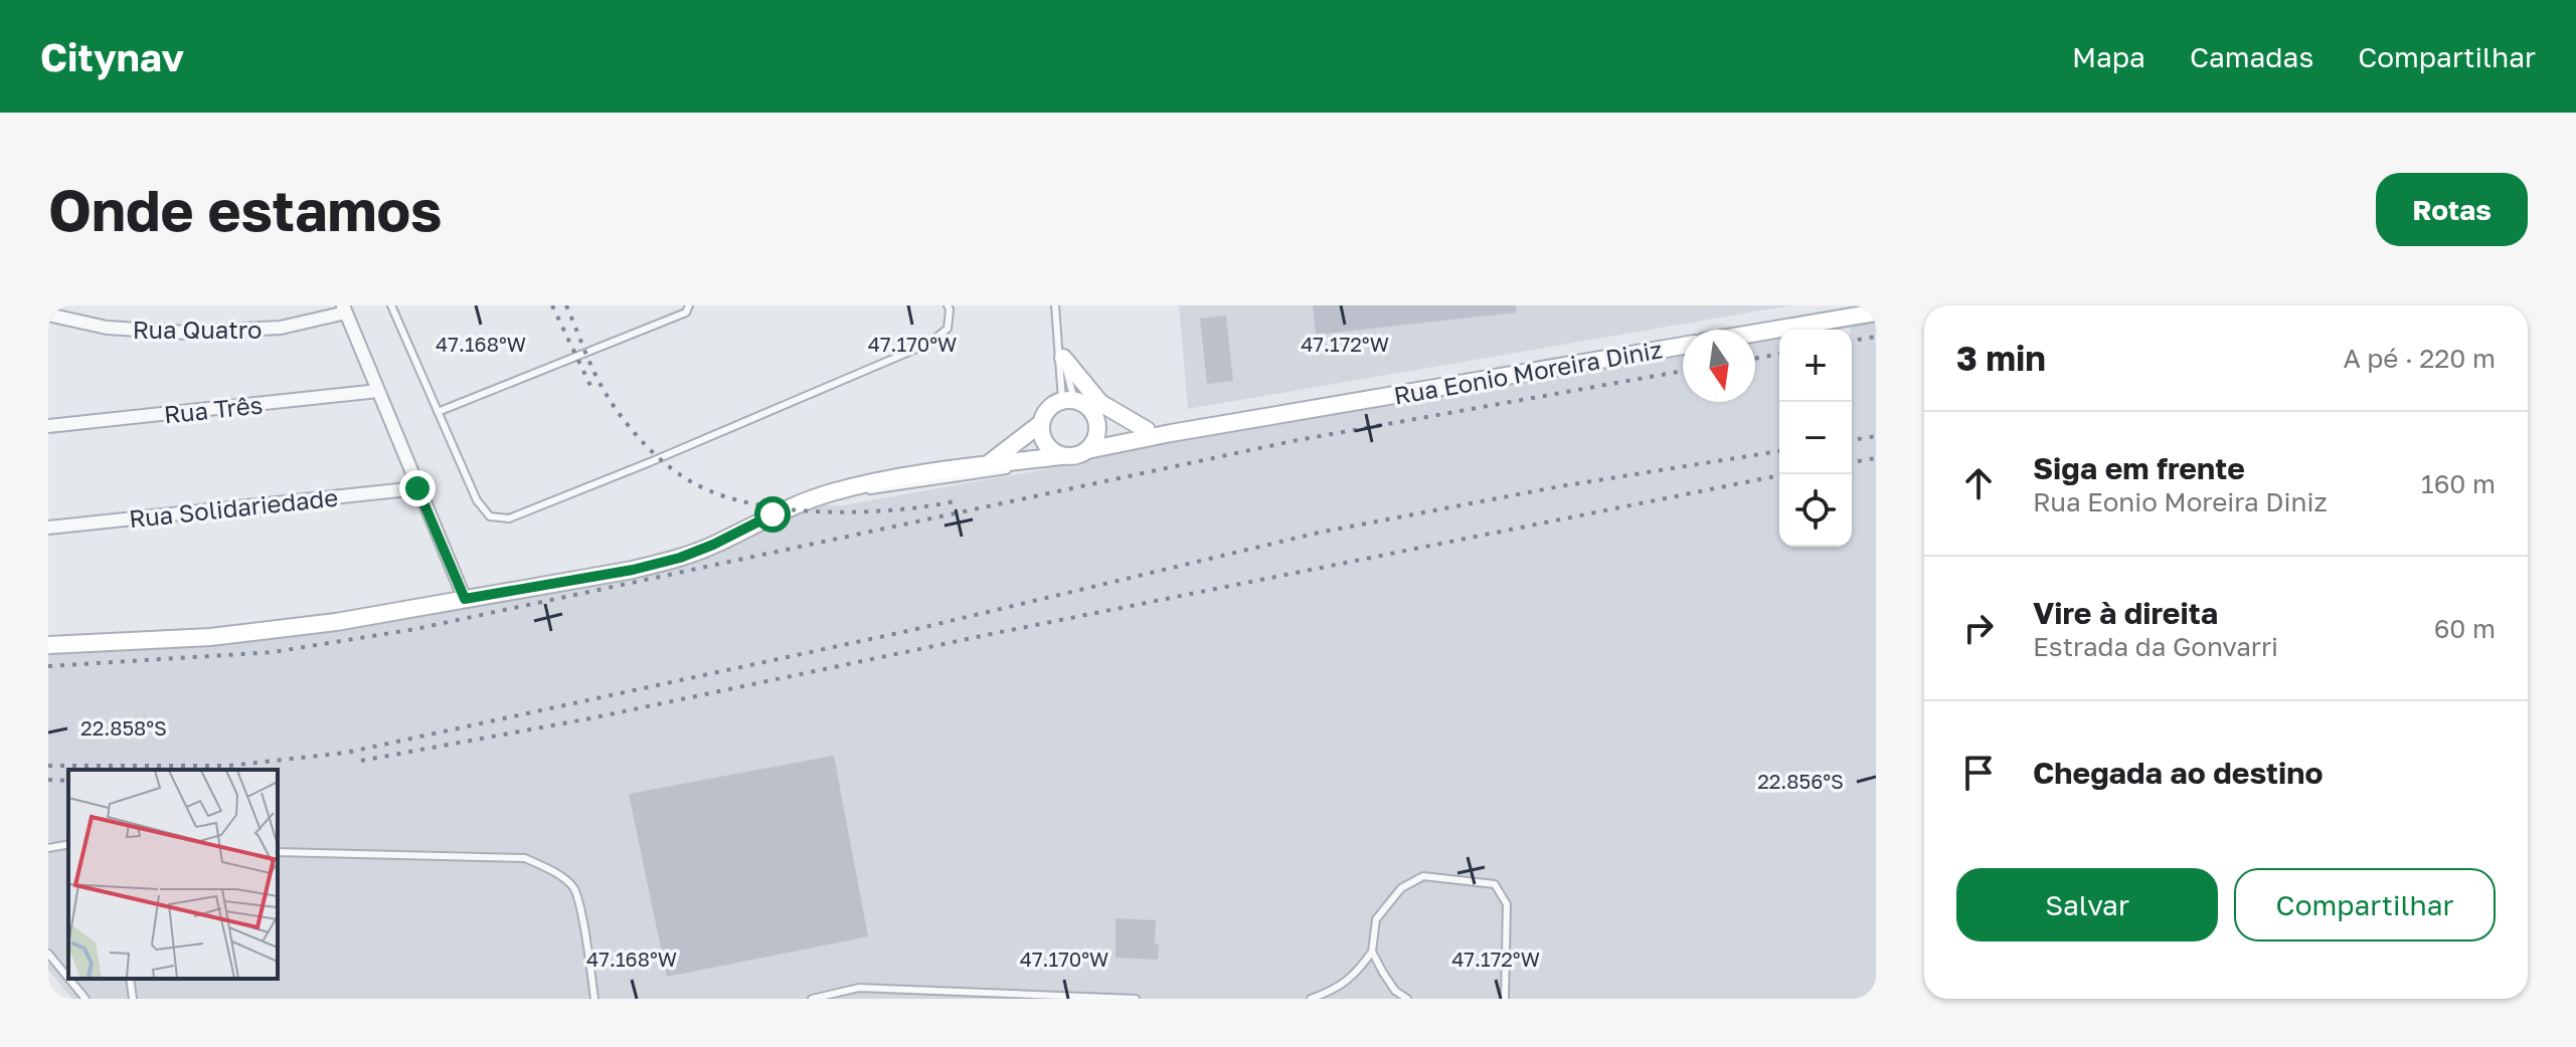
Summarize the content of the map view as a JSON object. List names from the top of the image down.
{
  "streets": {
    "main road": ["Rua Eonio Moreira Diniz"],
    "street": ["Rua Quatro", "Rua Três", "Rua Solidariedade"]
  },
  "north": "bottom",
  "page": {
    "header": "Citynav",
    "nav": ["Mapa", "Camadas", "Compartilhar"],
    "buttons": [
      "Rotas",
      ["Salvar", "Compartilhar"]
    ],
    "title": "Onde estamos",
    "heading": ["3 min", "A pé · 220 m"],
    "map_buttons": ["+", "−"],
    "list": [
      ["Siga em frente", "Rua Eonio Moreira Diniz", "160 m"],
      ["Vire à direita", "Estrada da Gonvarri", "60 m"],
      "Chegada ao destino"
    ]
  },
  "coordinates": [
    "47.168°W",
    "47.170°W",
    "47.172°W",
    "22.858°S",
    "22.856°S"
  ]
}
